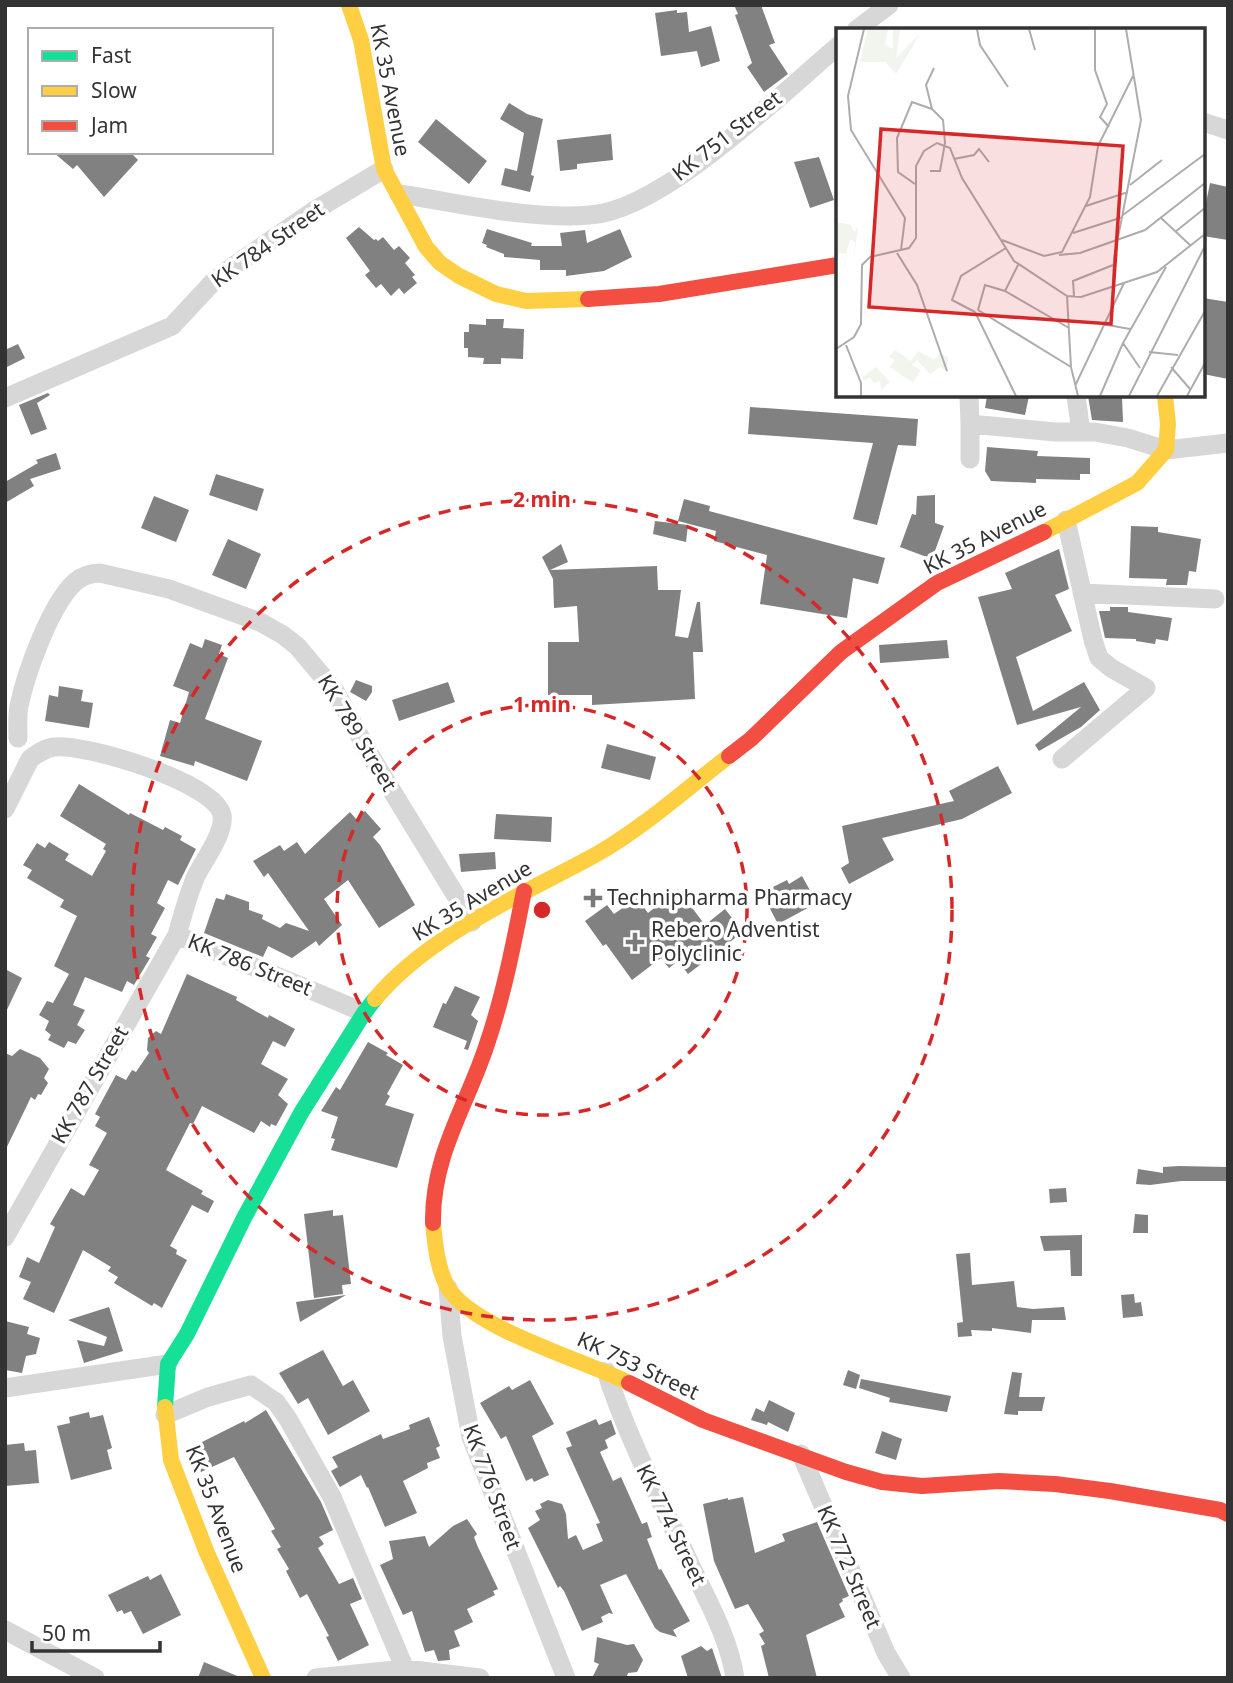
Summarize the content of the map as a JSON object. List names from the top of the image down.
{
  "streets": {
    "main road": ["KK 35 Avenue", "KK 753 Street"],
    "street": [
      "KK 751 Street",
      "KK 784 Street",
      "KK 789 Street",
      "KK 786 Street",
      "KK 787 Street",
      "KK 776 Street",
      "KK 774 Street",
      "KK 772 Street"
    ]
  },
  "crossings": [
    ["KK 35 Avenue", "KK 751 Street"],
    ["KK 35 Avenue", "KK 784 Street"],
    ["KK 35 Avenue", "KK 789 Street"],
    ["KK 35 Avenue", "KK 786 Street"],
    ["KK 786 Street", "KK 787 Street"],
    ["KK 753 Street", "KK 776 Street"],
    ["KK 753 Street", "KK 774 Street"],
    ["KK 753 Street", "KK 772 Street"]
  ],
  "places": {
    "health": ["Technipharma Pharmacy", "Rebero Adventist Polyclinic"]
  },
  "legend": ["Fast", "Slow", "Jam"],
  "scale_bar": "50 m",
  "rings": ["2 min", "1 min"]
}
